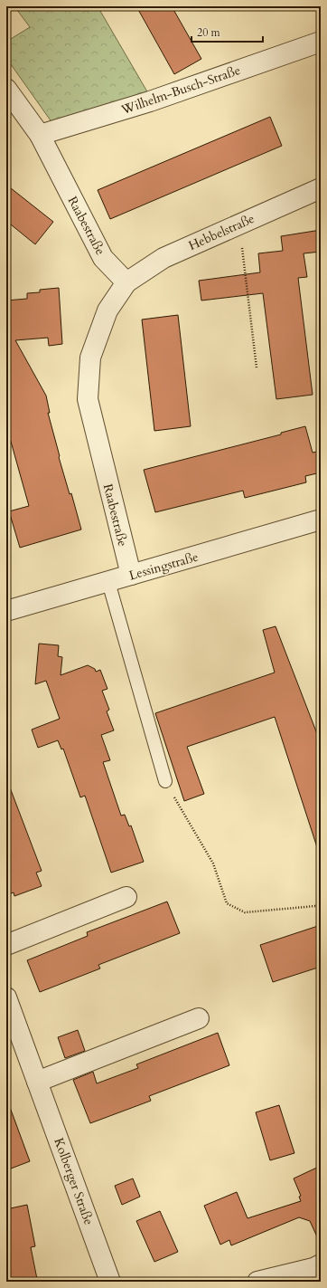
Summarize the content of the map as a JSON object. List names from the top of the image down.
{
  "streets": {
    "street": [
      "Wilhelm-Busch-Straße",
      "Raabestraße",
      "Hebbelstraße",
      "Lessingstraße",
      "Kolberger Straße"
    ]
  },
  "crossings": [
    ["Wilhelm-Busch-Straße", "Raabestraße"],
    ["Raabestraße", "Hebbelstraße"],
    ["Raabestraße", "Lessingstraße"]
  ],
  "scale_bar": "20 m"
}
